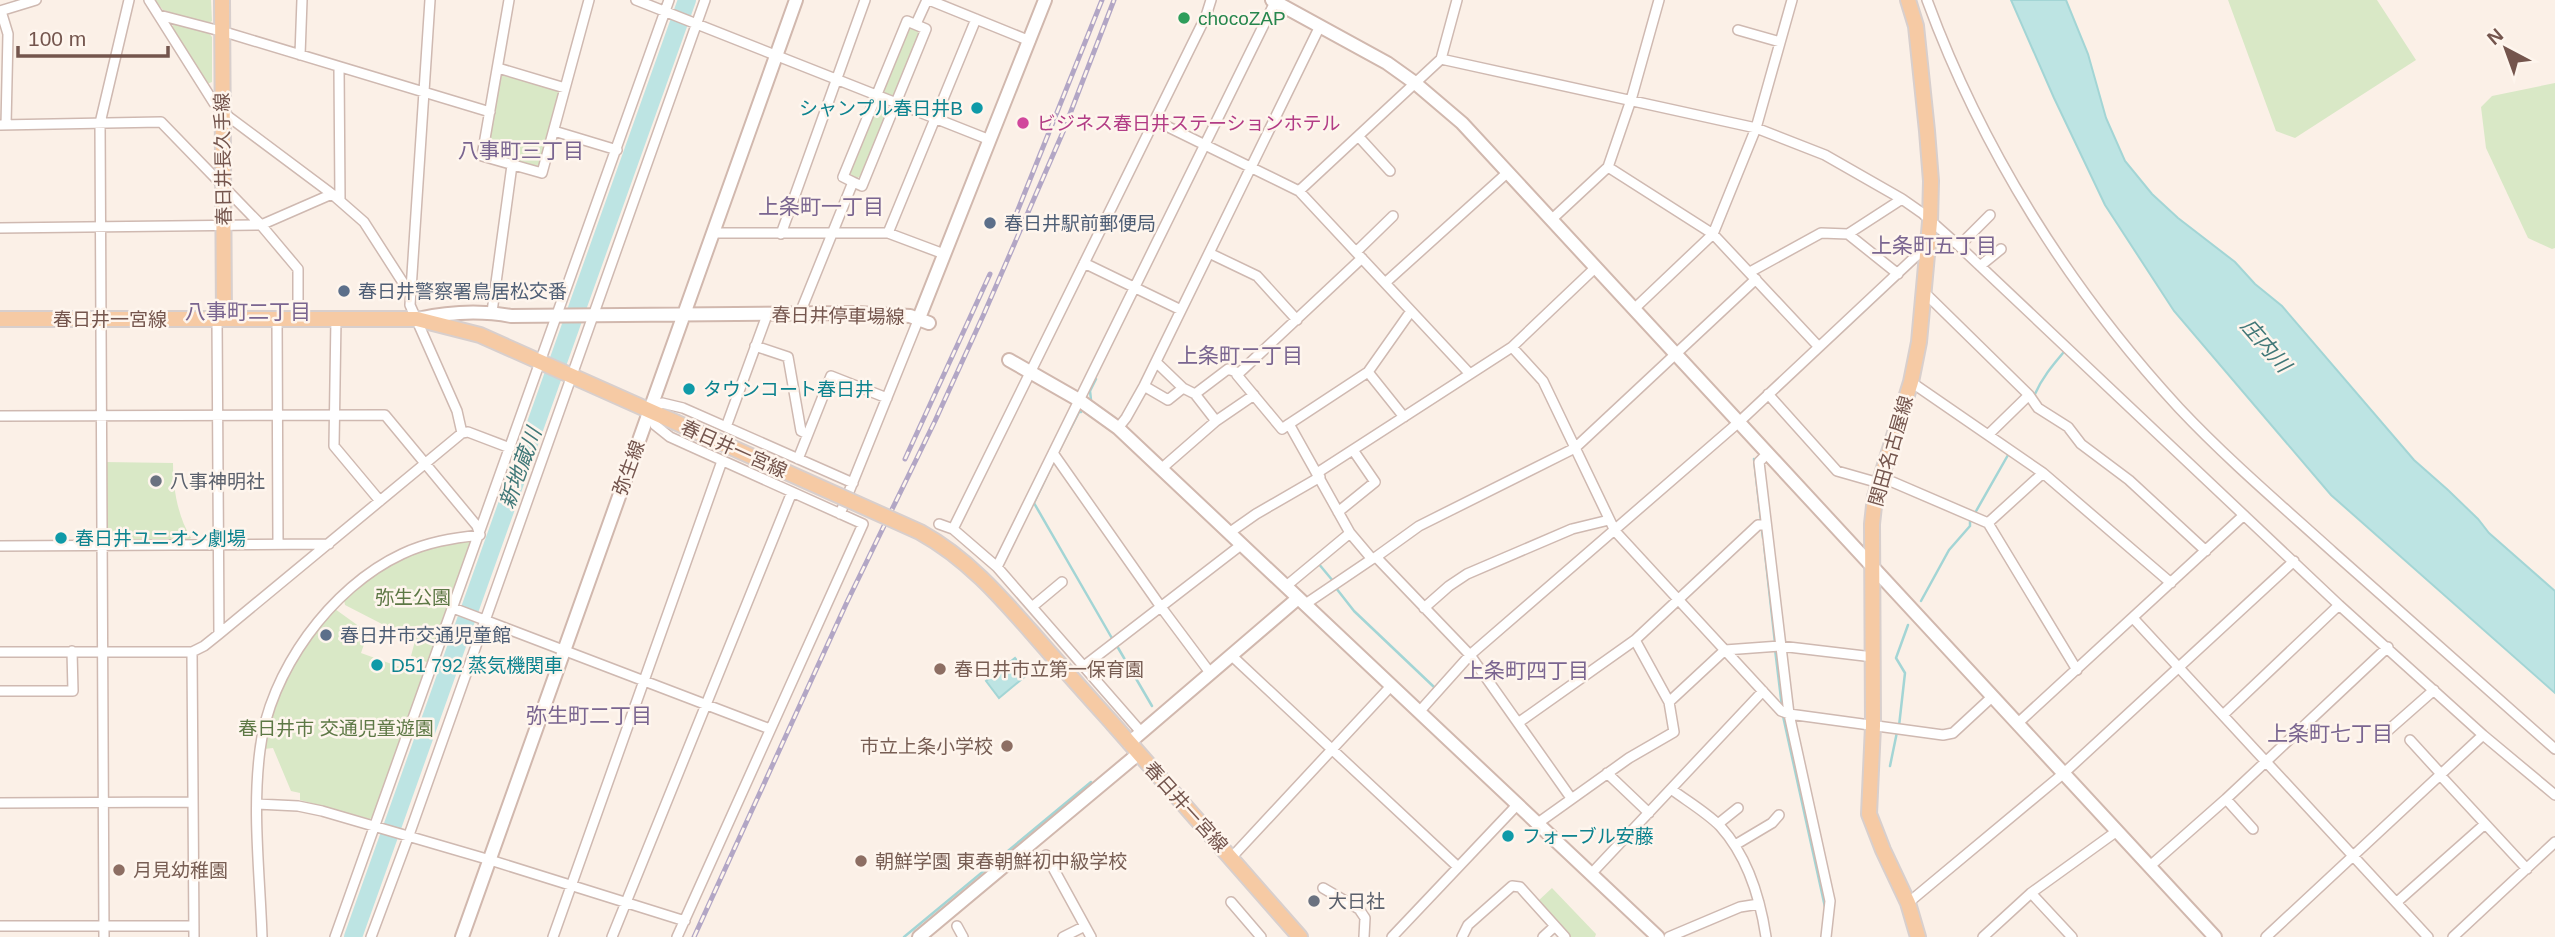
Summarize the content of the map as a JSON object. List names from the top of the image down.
{
  "streets": {
    "main road": ["春日井長久手線", "春日井一宮線", "関田名古屋線"],
    "street": ["春日井停車場線", "弥生線"]
  },
  "crossings": [
    ["春日井長久手線", "春日井一宮線"],
    ["春日井停車場線", "春日井一宮線"],
    ["春日井停車場線", "弥生線"],
    ["春日井一宮線", "弥生線"]
  ],
  "districts": [
    "八事町三丁目",
    "上条町一丁目",
    "上条町五丁目",
    "八事町二丁目",
    "上条町二丁目",
    "上条町四丁目",
    "弥生町二丁目",
    "上条町七丁目"
  ],
  "water": ["庄内川", "新地蔵川"],
  "parks": ["弥生公園", "春日井市 交通児童遊園"],
  "places": [
    "chocoZAP",
    "シャンプル春日井B",
    "ビジネス春日井ステーションホテル",
    "春日井駅前郵便局",
    "春日井警察署鳥居松交番",
    "タウンコート春日井",
    "八事神明社",
    "春日井ユニオン劇場",
    "春日井市交通児童館",
    "D51 792 蒸気機関車",
    "春日井市立第一保育園",
    "市立上条小学校",
    "フォーブル安藤",
    "朝鮮学園 東春朝鮮初中級学校",
    "月見幼稚園",
    "大日社"
  ],
  "scale_bar": "100 m",
  "north": "top left"
}
